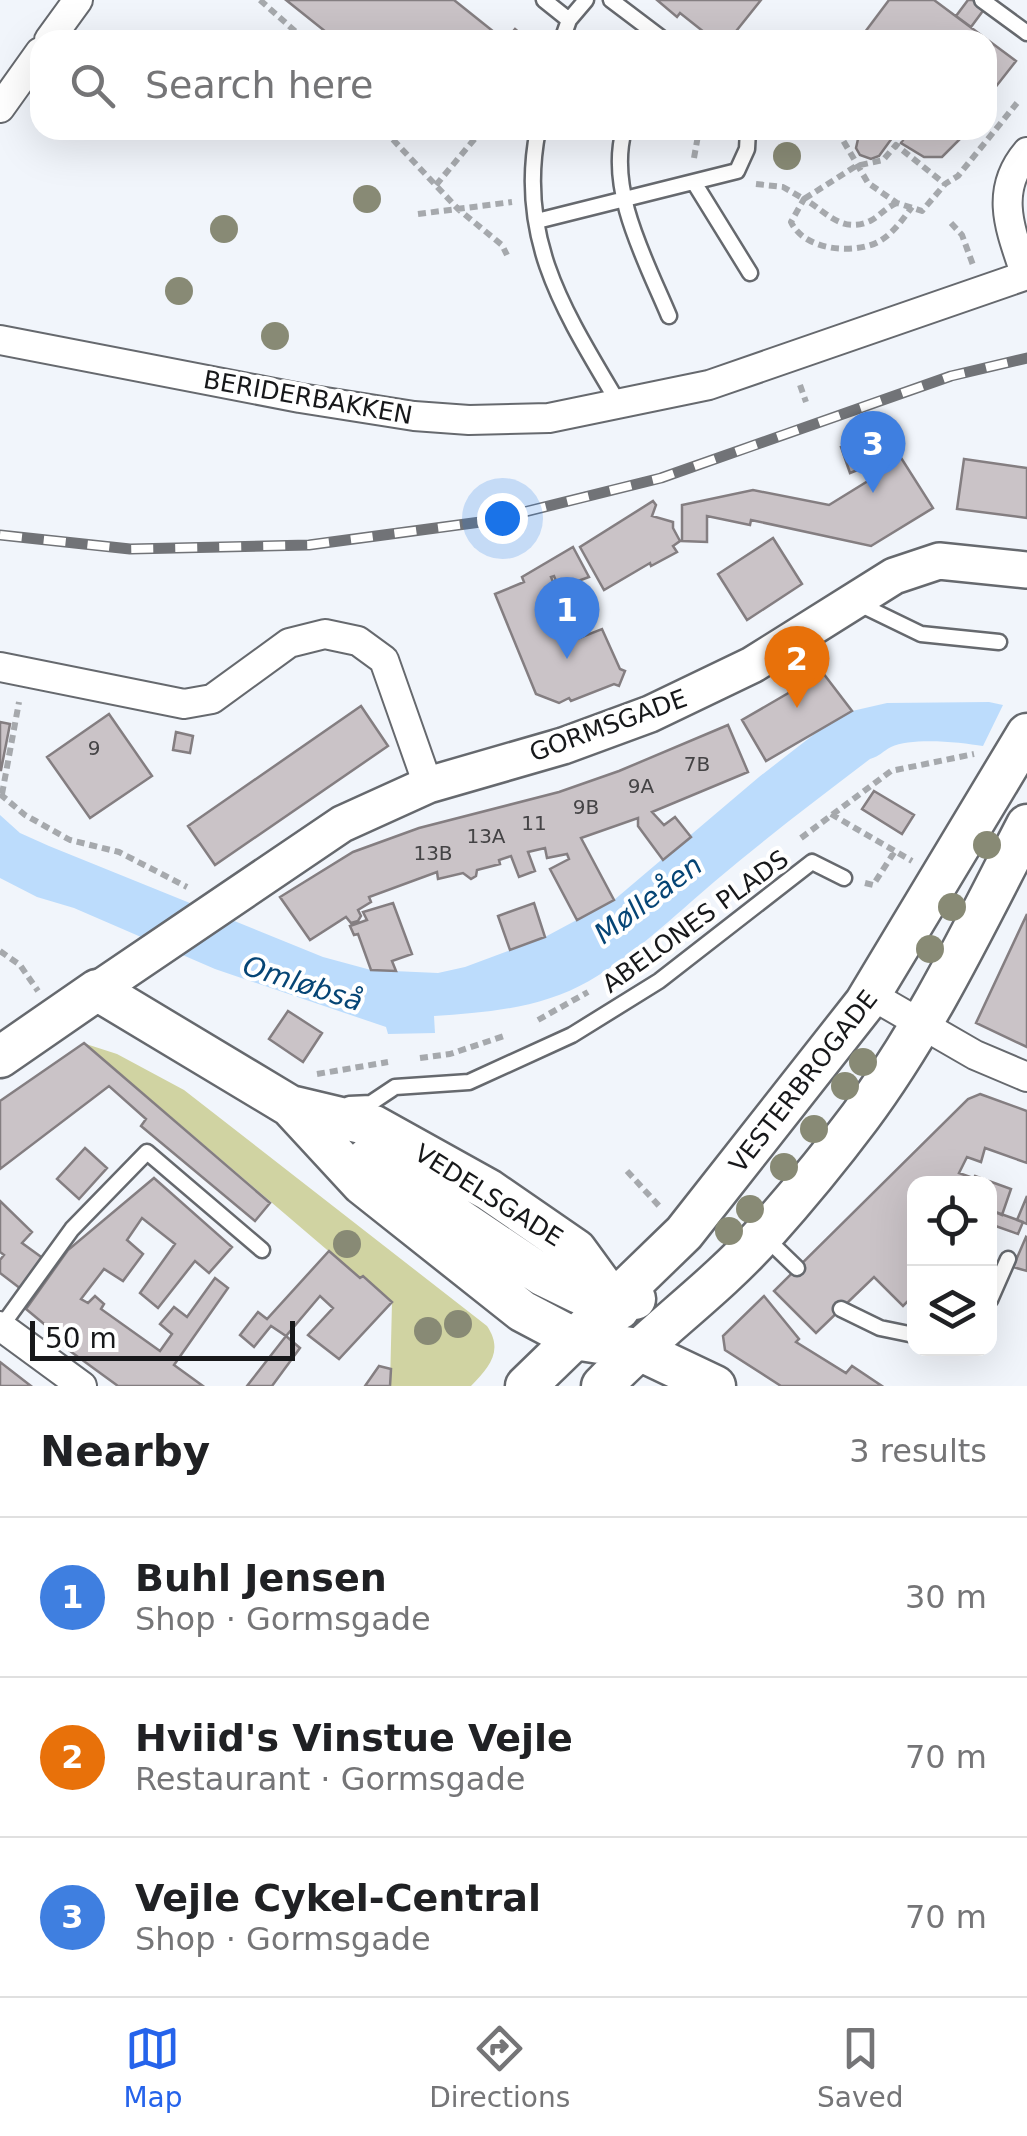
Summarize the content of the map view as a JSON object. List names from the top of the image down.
{
  "streets": {
    "main road": ["VESTERBROGADE"],
    "street": ["BERIDERBAKKEN", "GORMSGADE"],
    "lane": ["ABELONES PLADS"]
  },
  "water": ["Mølleåen", "Omløbså"],
  "house_numbers": [
    "9",
    "7B",
    "9A",
    "9B",
    "11",
    "13A",
    "13B"
  ],
  "scale_bar": "50 m",
  "page": {
    "search": "Search here",
    "pins": ["3", "1", "2"],
    "scale": "50 m",
    "heading": ["Nearby", "3 results"],
    "list": [
      {
        "mark": "1",
        "name": "Buhl Jensen",
        "note": "Shop · Gormsgade",
        "value": "30 m"
      },
      {
        "mark": "2",
        "name": "Hviid's Vinstue Vejle",
        "note": "Restaurant · Gormsgade",
        "value": "70 m"
      },
      {
        "mark": "3",
        "name": "Vejle Cykel-Central",
        "note": "Shop · Gormsgade",
        "value": "70 m"
      }
    ],
    "nav": ["Map", "Directions", "Saved"]
  }
}
